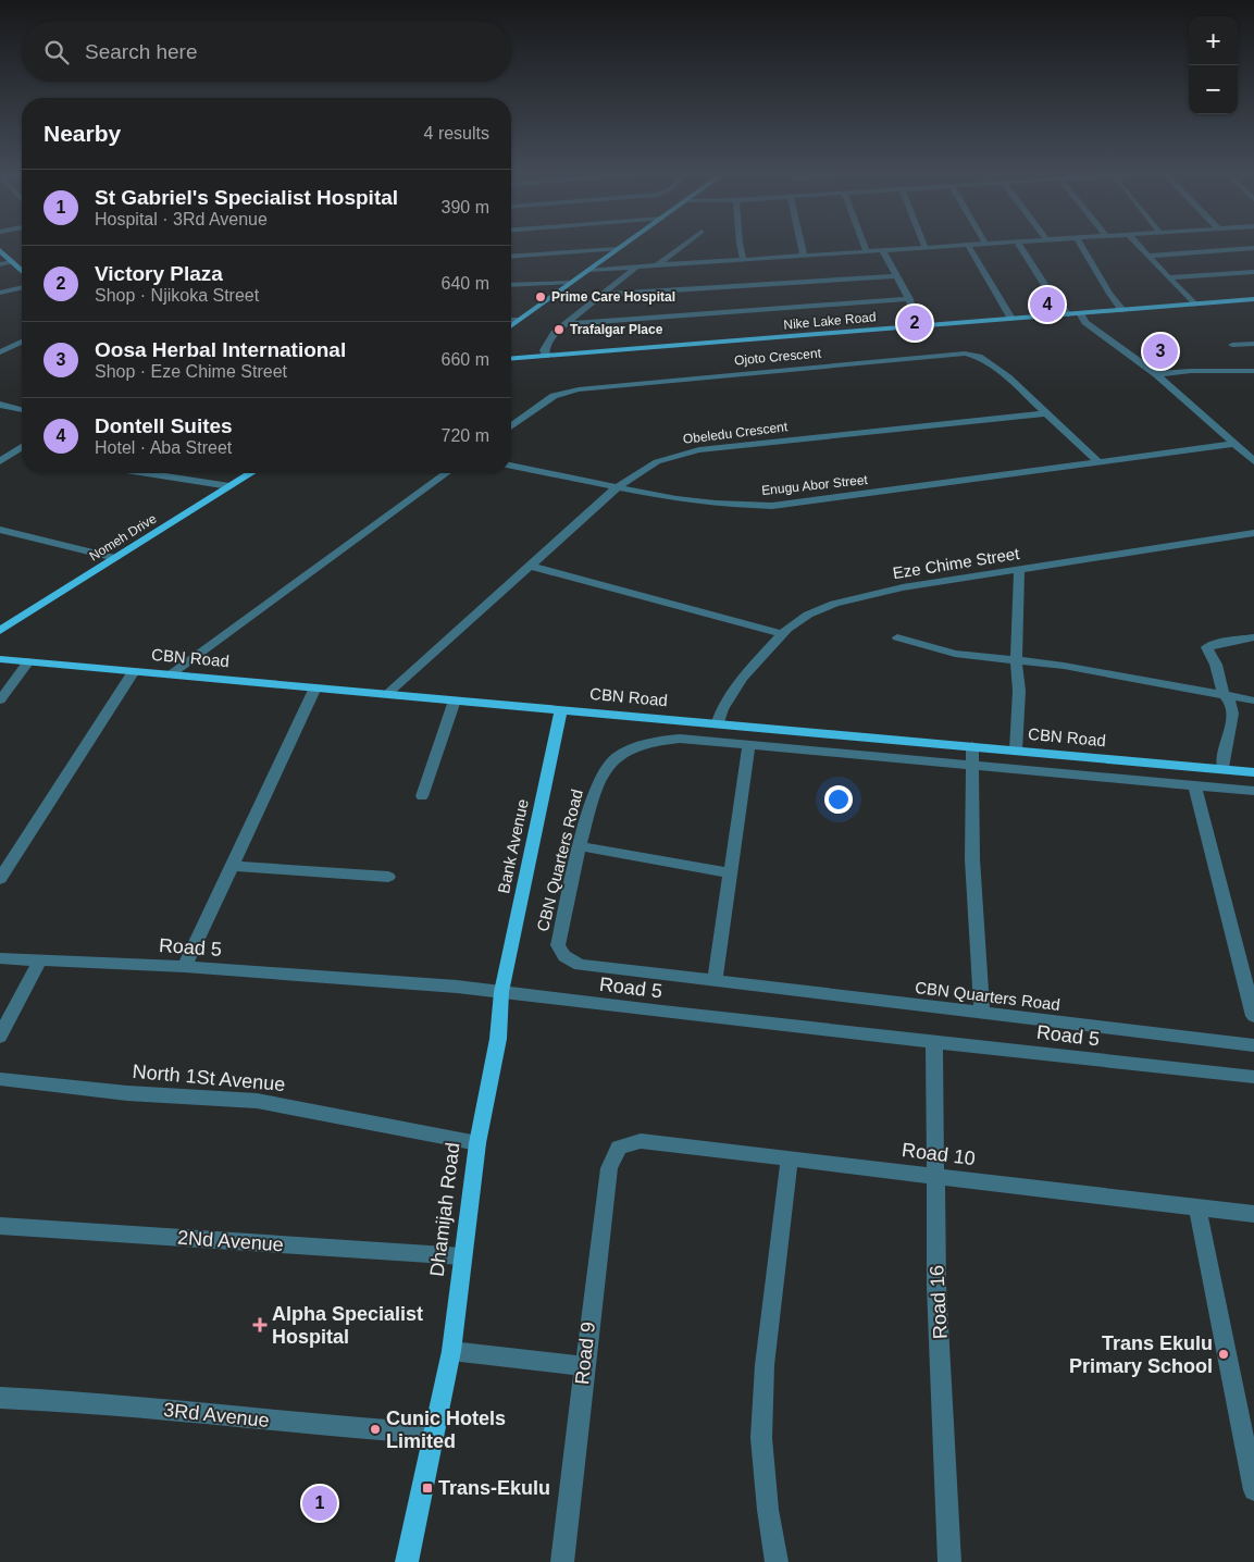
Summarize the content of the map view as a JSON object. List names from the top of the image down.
{
  "streets": {
    "main road": [
      "Nike Lake Road",
      "Nomeh Drive",
      "CBN Road",
      "Bank Avenue",
      "Dhamijah Road"
    ],
    "street": [
      "Ojoto Crescent",
      "Obeledu Crescent",
      "Enugu Abor Street",
      "Eze Chime Street",
      "CBN Quarters Road",
      "Road 5",
      "North 1St Avenue",
      "Road 10",
      "2Nd Avenue",
      "Road 16",
      "Road 9",
      "3Rd Avenue"
    ]
  },
  "crossings": [
    ["Ojoto Crescent", "Obeledu Crescent"],
    ["Ojoto Crescent", "Enugu Abor Street"],
    ["Obeledu Crescent", "Enugu Abor Street"],
    ["Obeledu Crescent", "CBN Road"],
    ["Eze Chime Street", "CBN Road"],
    ["CBN Road", "Bank Avenue"],
    ["Bank Avenue", "Road 5"],
    ["Bank Avenue", "Dhamijah Road"],
    ["Road 5", "Dhamijah Road"],
    ["Road 5", "Road 16"],
    ["North 1St Avenue", "Dhamijah Road"],
    ["Road 10", "Road 16"],
    ["Road 10", "Road 9"],
    ["Dhamijah Road", "2Nd Avenue"],
    ["Dhamijah Road", "3Rd Avenue"]
  ],
  "places": {
    "other": [
      "Prime Care Hospital",
      "Trafalgar Place",
      "Trans Ekulu Primary School",
      "Cunic Hotels Limited"
    ],
    "health": ["Alpha Specialist Hospital"],
    "transit": ["Trans-Ekulu"]
  },
  "page": {
    "map_buttons": ["+", "−"],
    "search": "Search here",
    "heading": ["Nearby", "4 results"],
    "list": [
      {
        "mark": "1",
        "name": "St Gabriel's Specialist Hospital",
        "note": "Hospital · 3Rd Avenue",
        "value": "390 m"
      },
      {
        "mark": "2",
        "name": "Victory Plaza",
        "note": "Shop · Njikoka Street",
        "value": "640 m"
      },
      {
        "mark": "3",
        "name": "Oosa Herbal International",
        "note": "Shop · Eze Chime Street",
        "value": "660 m"
      },
      {
        "mark": "4",
        "name": "Dontell Suites",
        "note": "Hotel · Aba Street",
        "value": "720 m"
      }
    ],
    "pins": [
      "4",
      "2",
      "3",
      "1"
    ]
  }
}
